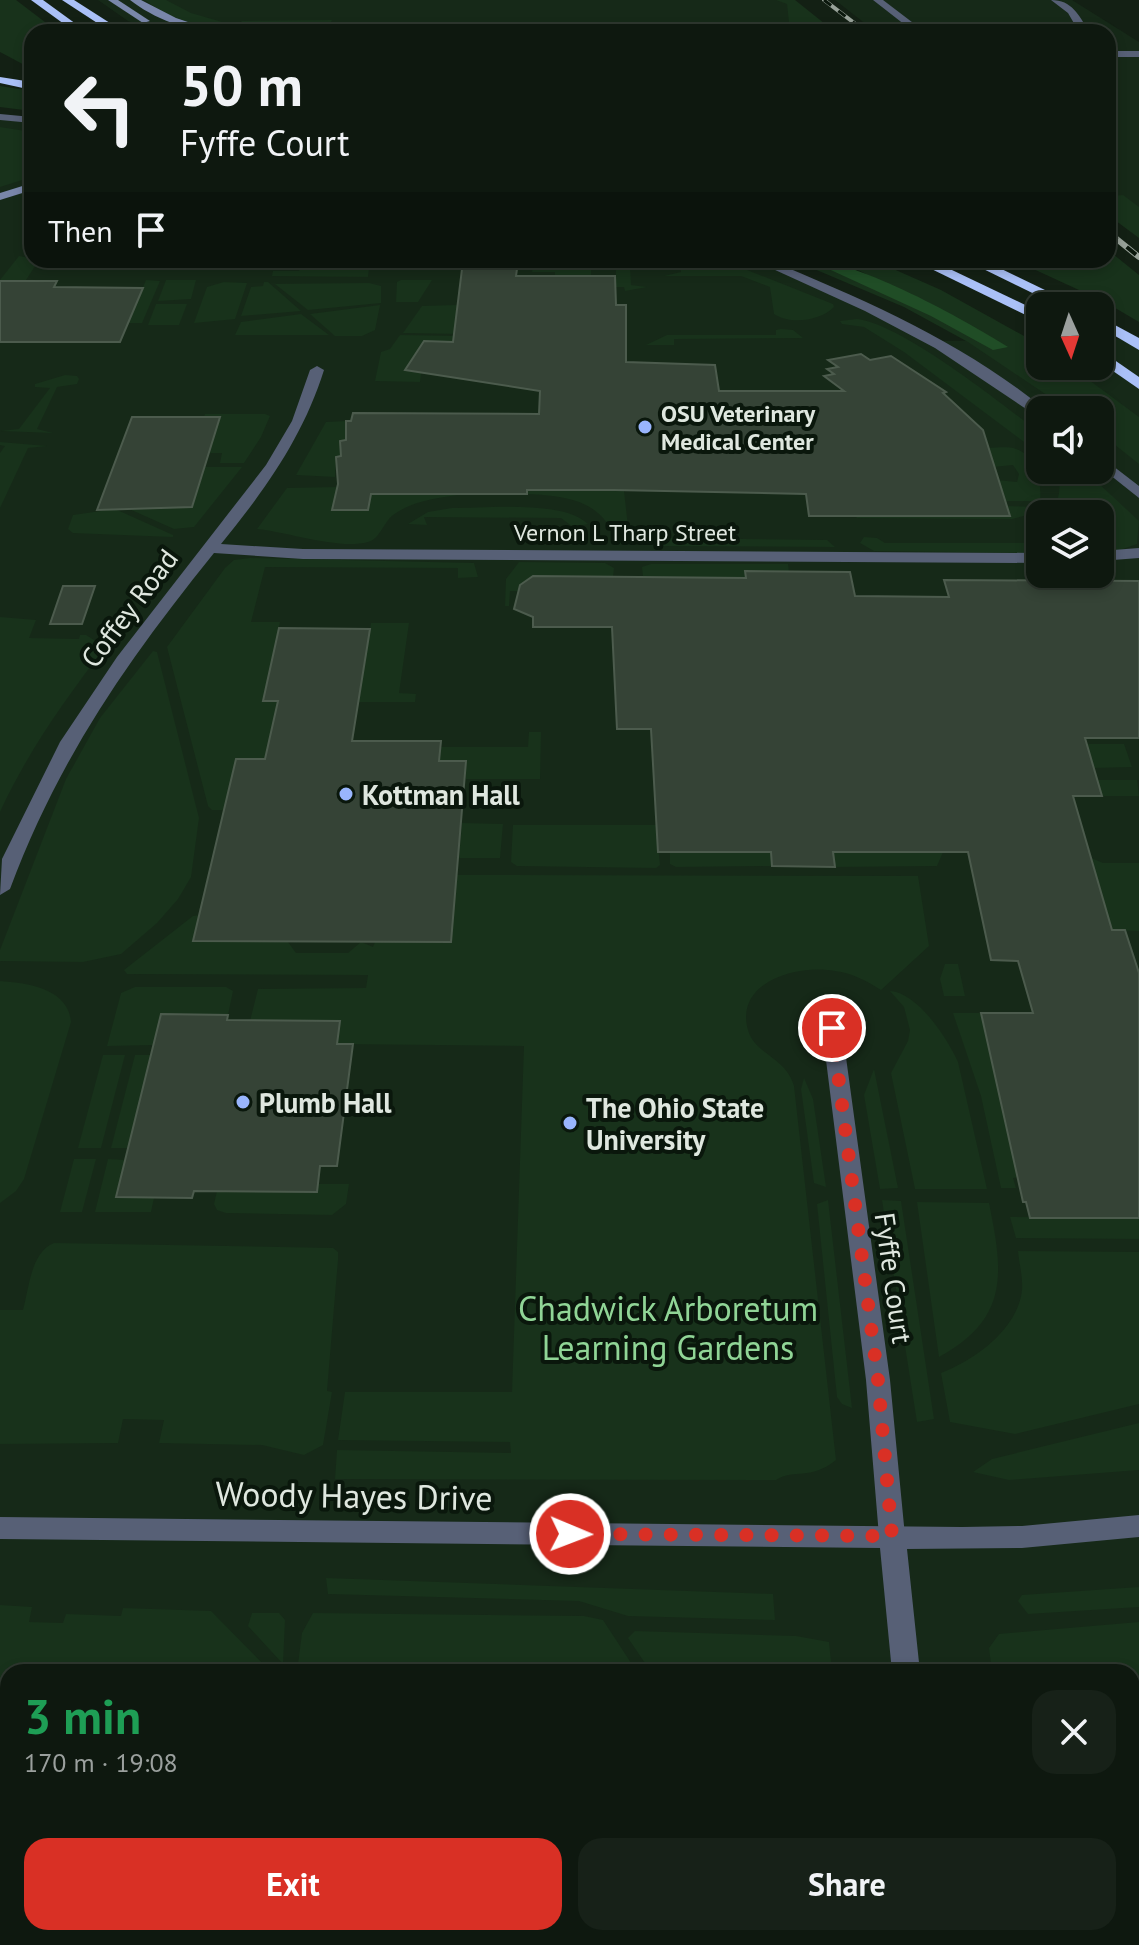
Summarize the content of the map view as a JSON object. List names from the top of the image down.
{
  "streets": {
    "street": [
      "Vernon L Tharp Street",
      "Coffey Road",
      "Fyffe Court",
      "Woody Hayes Drive"
    ]
  },
  "crossings": [
    ["Vernon L Tharp Street", "Coffey Road"],
    ["Fyffe Court", "Woody Hayes Drive"]
  ],
  "parks": ["Chadwick Arboretum Learning Gardens"],
  "places": [
    "OSU Veterinary Medical Center",
    "Kottman Hall",
    "Plumb Hall",
    "The Ohio State University"
  ],
  "north": "bottom",
  "page": {
    "turn": ["50 m", "Fyffe Court"],
    "then": "Then",
    "heading": ["3 min", "170 m · 19:08"],
    "buttons": ["Exit", "Share"]
  }
}
